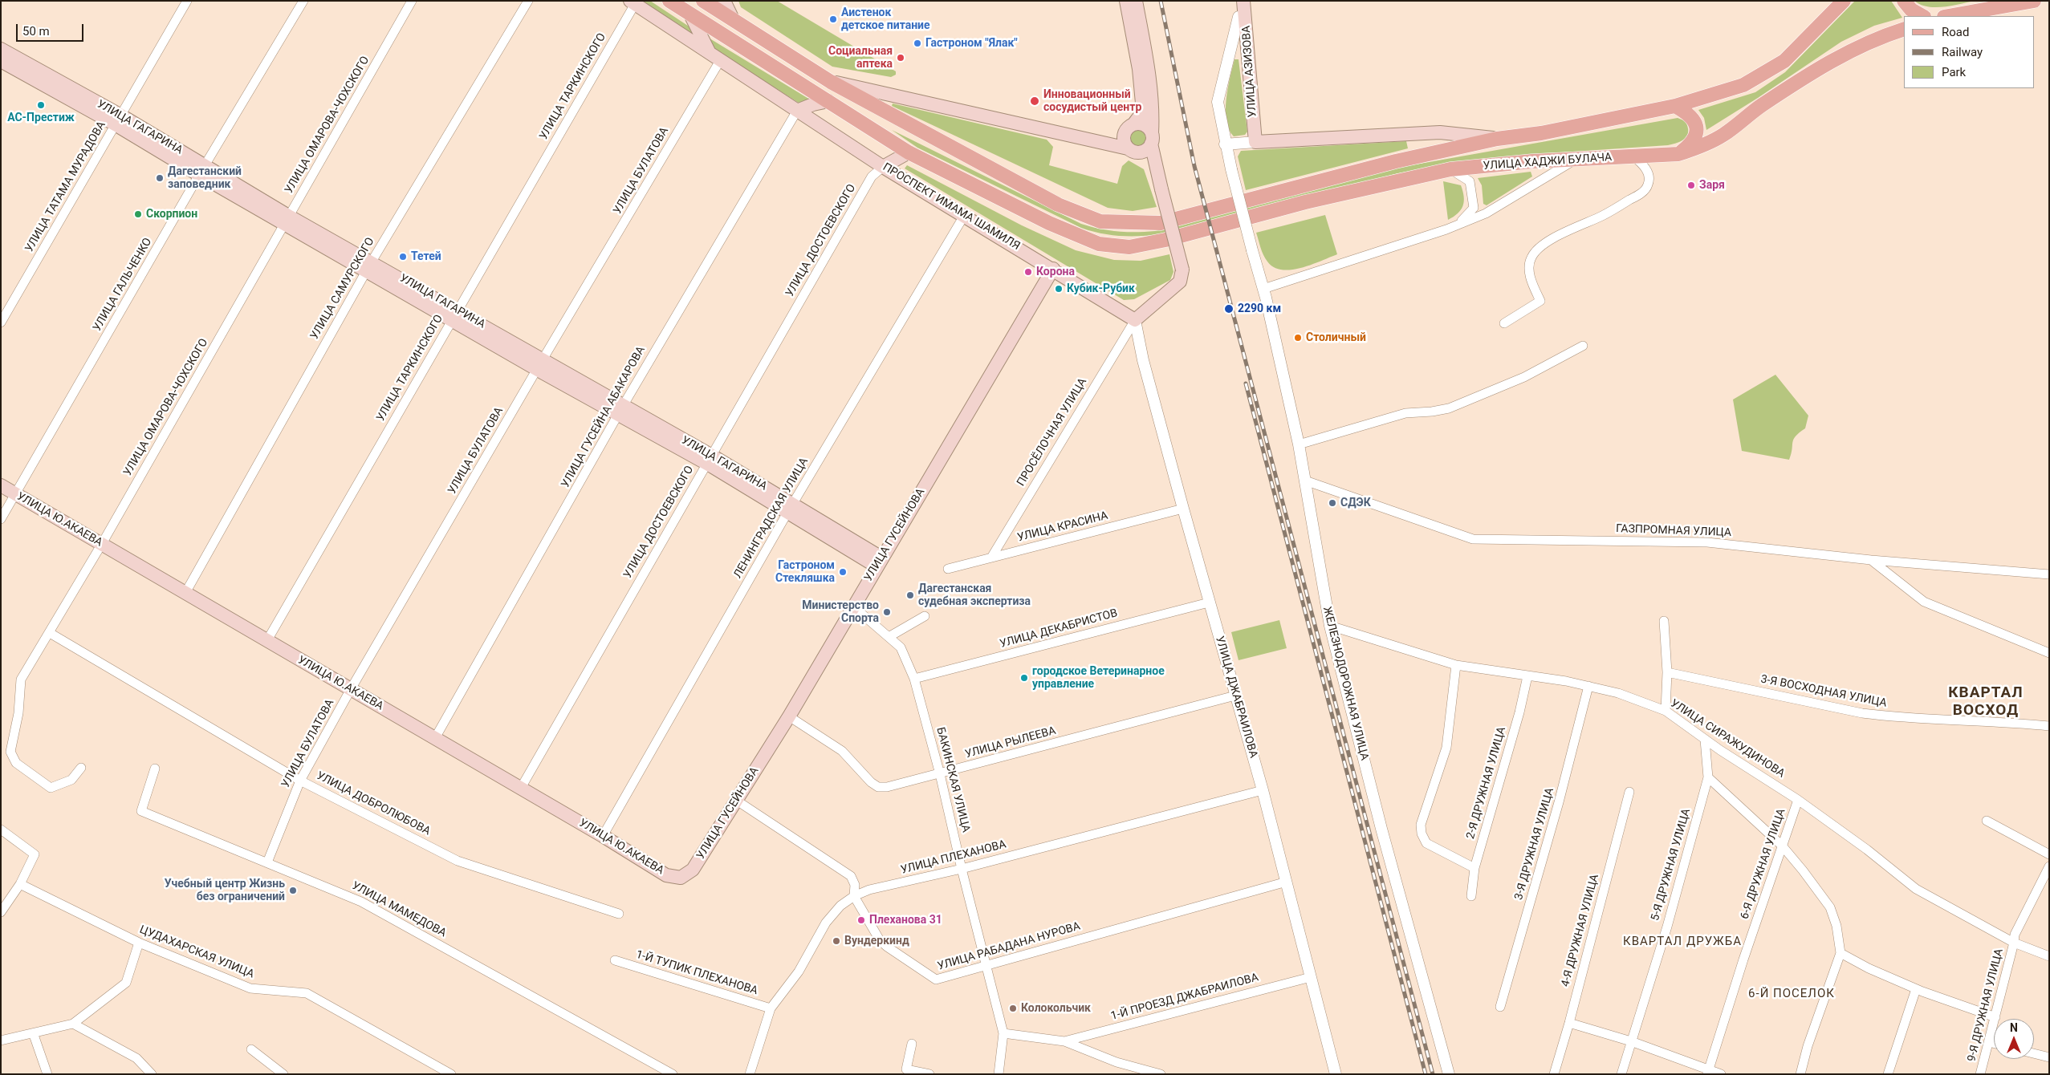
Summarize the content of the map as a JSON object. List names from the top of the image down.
{
  "streets": {
    "main road": [
      "УЛИЦА АЗИЗОВА",
      "УЛИЦА ГАГАРИНА",
      "УЛИЦА ХАДЖИ БУЛАЧА",
      "ПРОСПЕКТ ИМАМА ШАМИЛЯ",
      "УЛИЦА Ю.АКАЕВА",
      "УЛИЦА ГУСЕЙНОВА"
    ],
    "street": [
      "УЛИЦА ТАРКИНСКОГО",
      "УЛИЦА ОМАРОВА-ЧОХСКОГО",
      "УЛИЦА БУЛАТОВА",
      "УЛИЦА ТАТАМА МУРАДОВА",
      "УЛИЦА ДОСТОЕВСКОГО",
      "УЛИЦА ГАЛЬЧЕНКО",
      "УЛИЦА САМУРСКОГО",
      "УЛИЦА ГУСЕЙНА АБАКАРОВА",
      "ПРОСЁЛОЧНАЯ УЛИЦА",
      "ЛЕНИНГРАДСКАЯ УЛИЦА",
      "УЛИЦА КРАСИНА",
      "ГАЗПРОМНАЯ УЛИЦА",
      "УЛИЦА ДЕКАБРИСТОВ",
      "ЖЕЛЕЗНОДОРОЖНАЯ УЛИЦА",
      "3-Я ВОСХОДНАЯ УЛИЦА",
      "УЛИЦА ДЖАБРАИЛОВА",
      "УЛИЦА СИРАЖУДИНОВА",
      "УЛИЦА РЫЛЕЕВА",
      "БАКИНСКАЯ УЛИЦА",
      "2-Я ДРУЖНАЯ УЛИЦА",
      "УЛИЦА ДОБРОЛЮБОВА",
      "3-Я ДРУЖНАЯ УЛИЦА",
      "УЛИЦА ПЛЕХАНОВА",
      "6-Я ДРУЖНАЯ УЛИЦА",
      "5-Я ДРУЖНАЯ УЛИЦА",
      "УЛИЦА МАМЕДОВА",
      "4-Я ДРУЖНАЯ УЛИЦА",
      "УЛИЦА РАБАДАНА НУРОВА",
      "ЦУДАХАРСКАЯ УЛИЦА",
      "1-Й ТУПИК ПЛЕХАНОВА",
      "1-Й ПРОЕЗД ДЖАБРАИЛОВА",
      "9-Я ДРУЖНАЯ УЛИЦА"
    ]
  },
  "crossings": [
    ["УЛИЦА АЗИЗОВА", "ЖЕЛЕЗНОДОРОЖНАЯ УЛИЦА"],
    ["УЛИЦА ТАРКИНСКОГО", "УЛИЦА ГАГАРИНА"],
    ["УЛИЦА ТАРКИНСКОГО", "ПРОСПЕКТ ИМАМА ШАМИЛЯ"],
    ["УЛИЦА ТАРКИНСКОГО", "УЛИЦА Ю.АКАЕВА"],
    ["УЛИЦА ОМАРОВА-ЧОХСКОГО", "УЛИЦА ГАГАРИНА"],
    ["УЛИЦА ОМАРОВА-ЧОХСКОГО", "УЛИЦА Ю.АКАЕВА"],
    ["УЛИЦА ОМАРОВА-ЧОХСКОГО", "УЛИЦА ДОБРОЛЮБОВА"],
    ["УЛИЦА ГАГАРИНА", "УЛИЦА БУЛАТОВА"],
    ["УЛИЦА ГАГАРИНА", "УЛИЦА ТАТАМА МУРАДОВА"],
    ["УЛИЦА ГАГАРИНА", "УЛИЦА ДОСТОЕВСКОГО"],
    ["УЛИЦА ГАГАРИНА", "УЛИЦА ГАЛЬЧЕНКО"],
    ["УЛИЦА ГАГАРИНА", "УЛИЦА САМУРСКОГО"],
    ["УЛИЦА ГАГАРИНА", "УЛИЦА ГУСЕЙНА АБАКАРОВА"],
    ["УЛИЦА ГАГАРИНА", "ЛЕНИНГРАДСКАЯ УЛИЦА"],
    ["УЛИЦА ГАГАРИНА", "УЛИЦА ГУСЕЙНОВА"],
    ["УЛИЦА БУЛАТОВА", "ПРОСПЕКТ ИМАМА ШАМИЛЯ"],
    ["УЛИЦА БУЛАТОВА", "УЛИЦА Ю.АКАЕВА"],
    ["УЛИЦА БУЛАТОВА", "УЛИЦА ДОБРОЛЮБОВА"],
    ["УЛИЦА БУЛАТОВА", "УЛИЦА МАМЕДОВА"],
    ["ПРОСПЕКТ ИМАМА ШАМИЛЯ", "УЛИЦА ДОСТОЕВСКОГО"],
    ["ПРОСПЕКТ ИМАМА ШАМИЛЯ", "УЛИЦА ГУСЕЙНА АБАКАРОВА"],
    ["ПРОСПЕКТ ИМАМА ШАМИЛЯ", "ПРОСЁЛОЧНАЯ УЛИЦА"],
    ["ПРОСПЕКТ ИМАМА ШАМИЛЯ", "ЛЕНИНГРАДСКАЯ УЛИЦА"],
    ["ПРОСПЕКТ ИМАМА ШАМИЛЯ", "УЛИЦА ГУСЕЙНОВА"],
    ["ПРОСПЕКТ ИМАМА ШАМИЛЯ", "УЛИЦА ДЖАБРАИЛОВА"],
    ["УЛИЦА ДОСТОЕВСКОГО", "УЛИЦА Ю.АКАЕВА"],
    ["УЛИЦА ГАЛЬЧЕНКО", "УЛИЦА Ю.АКАЕВА"],
    ["УЛИЦА САМУРСКОГО", "УЛИЦА Ю.АКАЕВА"],
    ["УЛИЦА ГУСЕЙНА АБАКАРОВА", "УЛИЦА Ю.АКАЕВА"],
    ["ПРОСЁЛОЧНАЯ УЛИЦА", "УЛИЦА КРАСИНА"],
    ["ПРОСЁЛОЧНАЯ УЛИЦА", "УЛИЦА ДЖАБРАИЛОВА"],
    ["ЛЕНИНГРАДСКАЯ УЛИЦА", "УЛИЦА Ю.АКАЕВА"],
    ["УЛИЦА Ю.АКАЕВА", "УЛИЦА ГУСЕЙНОВА"],
    ["УЛИЦА КРАСИНА", "УЛИЦА ДЖАБРАИЛОВА"],
    ["ГАЗПРОМНАЯ УЛИЦА", "ЖЕЛЕЗНОДОРОЖНАЯ УЛИЦА"],
    ["УЛИЦА ГУСЕЙНОВА", "УЛИЦА РЫЛЕЕВА"],
    ["УЛИЦА ГУСЕЙНОВА", "БАКИНСКАЯ УЛИЦА"],
    ["УЛИЦА ГУСЕЙНОВА", "УЛИЦА РАБАДАНА НУРОВА"],
    ["УЛИЦА ДЕКАБРИСТОВ", "УЛИЦА ДЖАБРАИЛОВА"],
    ["УЛИЦА ДЕКАБРИСТОВ", "БАКИНСКАЯ УЛИЦА"],
    ["ЖЕЛЕЗНОДОРОЖНАЯ УЛИЦА", "УЛИЦА СИРАЖУДИНОВА"],
    ["УЛИЦА ДЖАБРАИЛОВА", "УЛИЦА РЫЛЕЕВА"],
    ["УЛИЦА ДЖАБРАИЛОВА", "УЛИЦА ПЛЕХАНОВА"],
    ["УЛИЦА ДЖАБРАИЛОВА", "УЛИЦА РАБАДАНА НУРОВА"],
    ["УЛИЦА ДЖАБРАИЛОВА", "1-Й ПРОЕЗД ДЖАБРАИЛОВА"],
    ["УЛИЦА СИРАЖУДИНОВА", "2-Я ДРУЖНАЯ УЛИЦА"],
    ["УЛИЦА СИРАЖУДИНОВА", "3-Я ДРУЖНАЯ УЛИЦА"],
    ["УЛИЦА СИРАЖУДИНОВА", "6-Я ДРУЖНАЯ УЛИЦА"],
    ["УЛИЦА СИРАЖУДИНОВА", "9-Я ДРУЖНАЯ УЛИЦА"],
    ["УЛИЦА РЫЛЕЕВА", "БАКИНСКАЯ УЛИЦА"],
    ["БАКИНСКАЯ УЛИЦА", "УЛИЦА ПЛЕХАНОВА"],
    ["БАКИНСКАЯ УЛИЦА", "УЛИЦА РАБАДАНА НУРОВА"],
    ["УЛИЦА ПЛЕХАНОВА", "УЛИЦА РАБАДАНА НУРОВА"],
    ["УЛИЦА ПЛЕХАНОВА", "1-Й ТУПИК ПЛЕХАНОВА"]
  ],
  "districts": ["КВАРТАЛ ВОСХОД", "КВАРТАЛ ДРУЖБА", "6-Й ПОСЕЛОК"],
  "places": [
    "Аистенок детское питание",
    "Гастроном \"Ялак\"",
    "Социальная аптека",
    "Инновационный сосудистый центр",
    "АС-Престиж",
    "Дагестанский заповедник",
    "Заря",
    "Скорпион",
    "Тетей",
    "Корона",
    "Кубик-Рубик",
    "2290 км",
    "Столичный",
    "СДЭК",
    "Гастроном Стекляшка",
    "Дагестанская судебная экспертиза",
    "Министерство Спорта",
    "городское Ветеринарное управление",
    "Учебный центр Жизнь без ограничений",
    "Плеханова 31",
    "Вундеркинд",
    "Колокольчик"
  ],
  "legend": ["Road", "Railway", "Park"],
  "scale_bar": "50 m",
  "north": "top"
}
